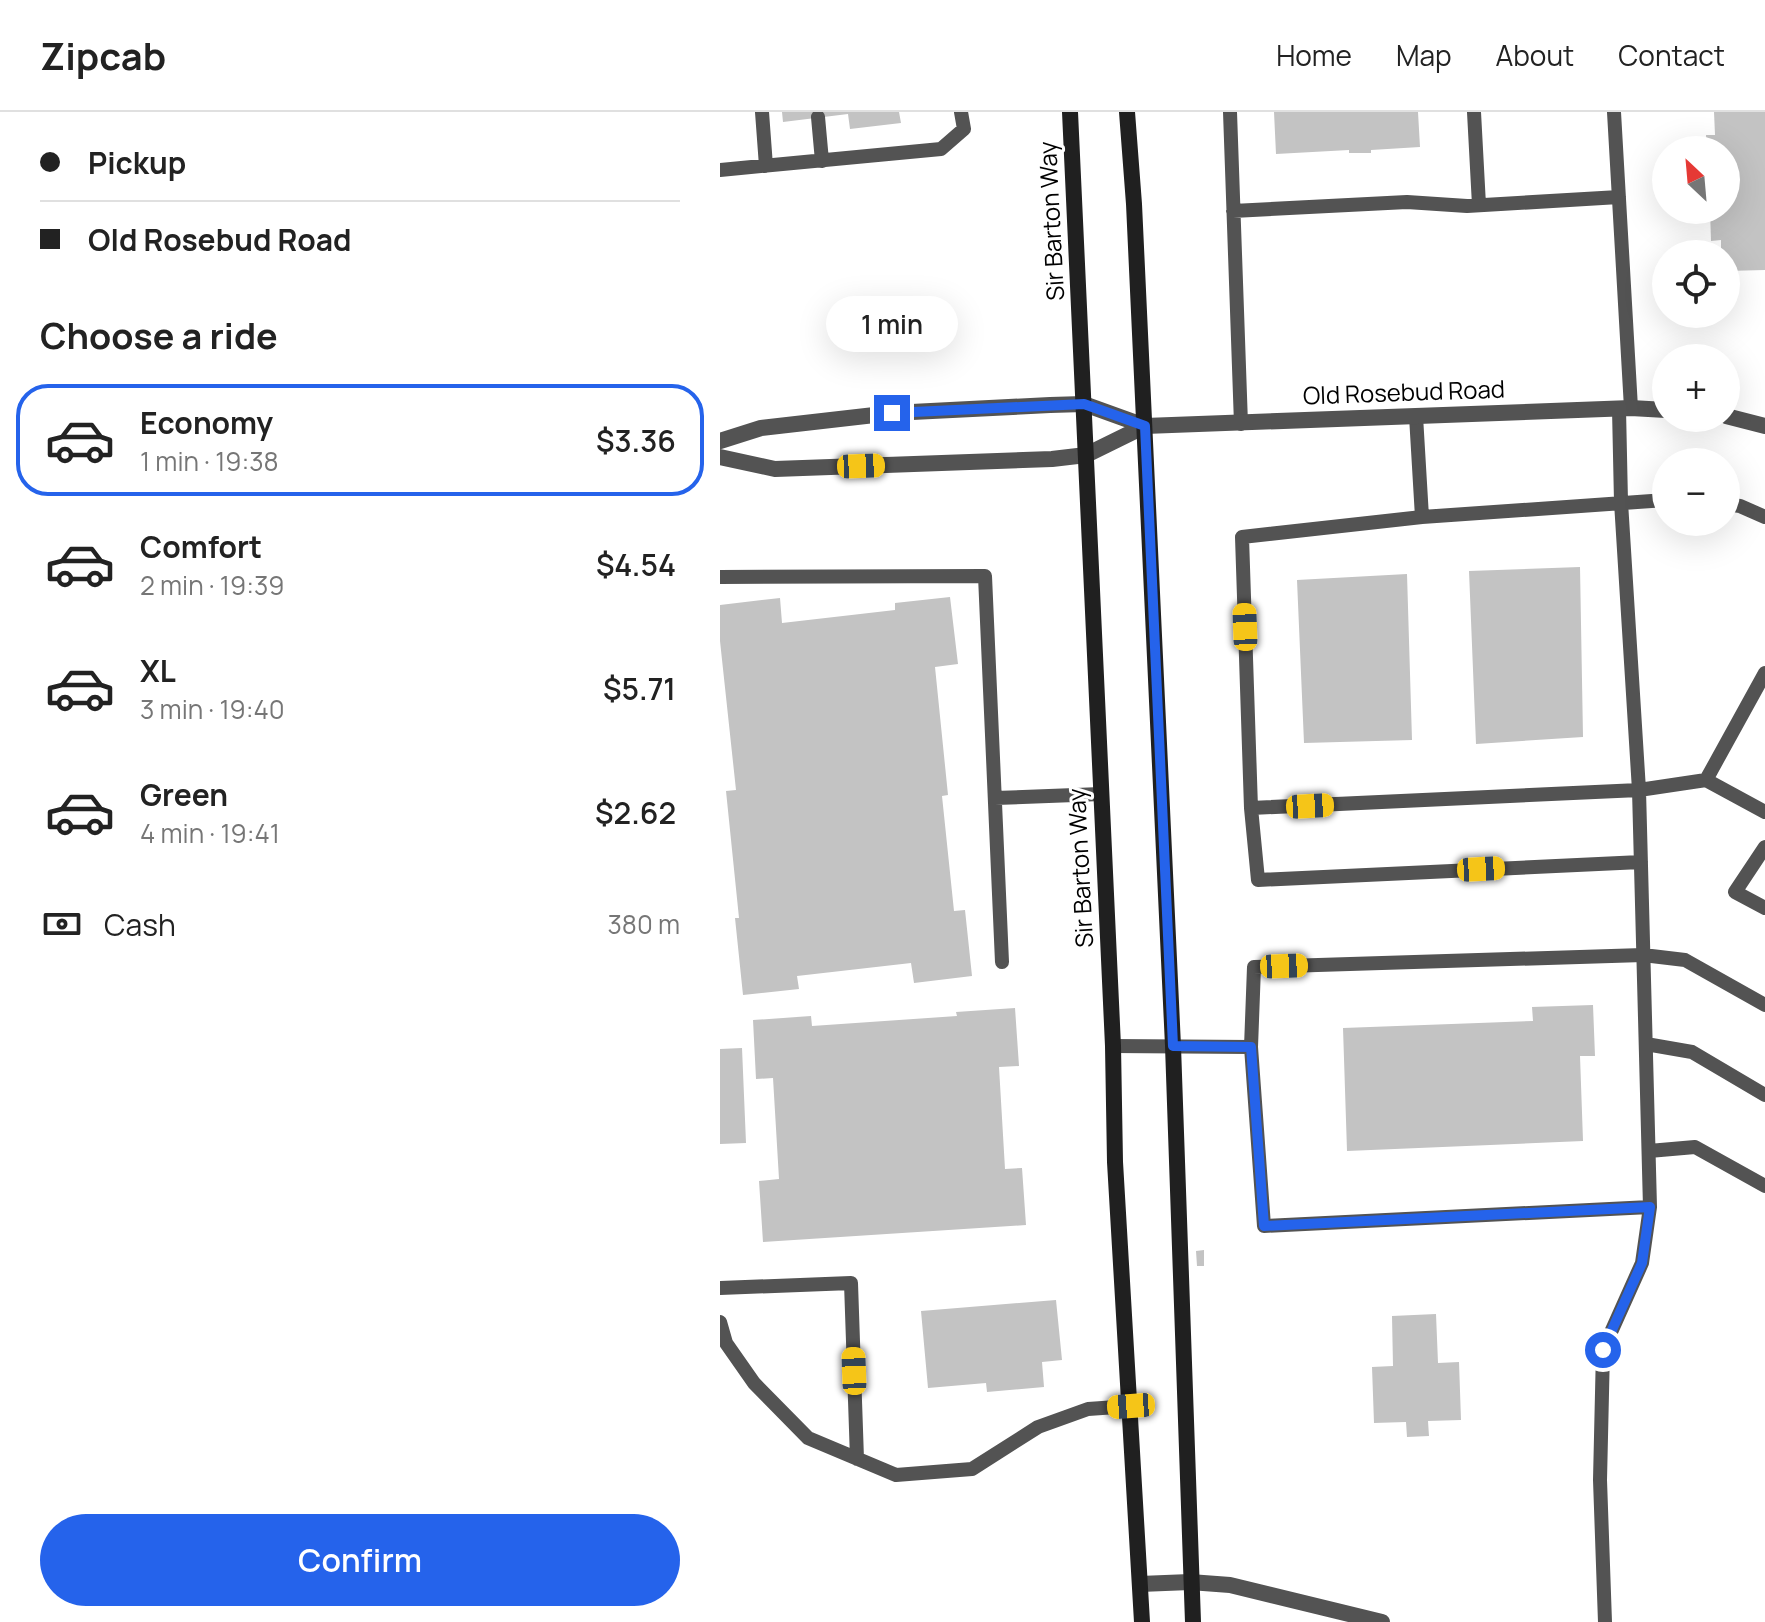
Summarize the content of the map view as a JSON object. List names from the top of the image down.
{
  "streets": {
    "main road": ["Sir Barton Way"],
    "street": ["Old Rosebud Road"]
  },
  "crossings": [
    ["Sir Barton Way", "Old Rosebud Road"]
  ],
  "north": "top left",
  "page": {
    "header": "Zipcab",
    "nav": [
      "Home",
      "Map",
      "About",
      "Contact"
    ],
    "banner": ["Pickup", "Old Rosebud Road"],
    "map_buttons": ["+", "−"],
    "heading": "Choose a ride",
    "bubble": "1 min",
    "list": [
      {
        "name": "Economy",
        "note": "1 min · 19:38",
        "value": "$3.36"
      },
      {
        "name": "Comfort",
        "note": "2 min · 19:39",
        "value": "$4.54"
      },
      {
        "name": "XL",
        "note": "3 min · 19:40",
        "value": "$5.71"
      },
      {
        "name": "Green",
        "note": "4 min · 19:41",
        "value": "$2.62"
      }
    ],
    "pay": ["Cash", "380 m"],
    "buttons": "Confirm"
  }
}
